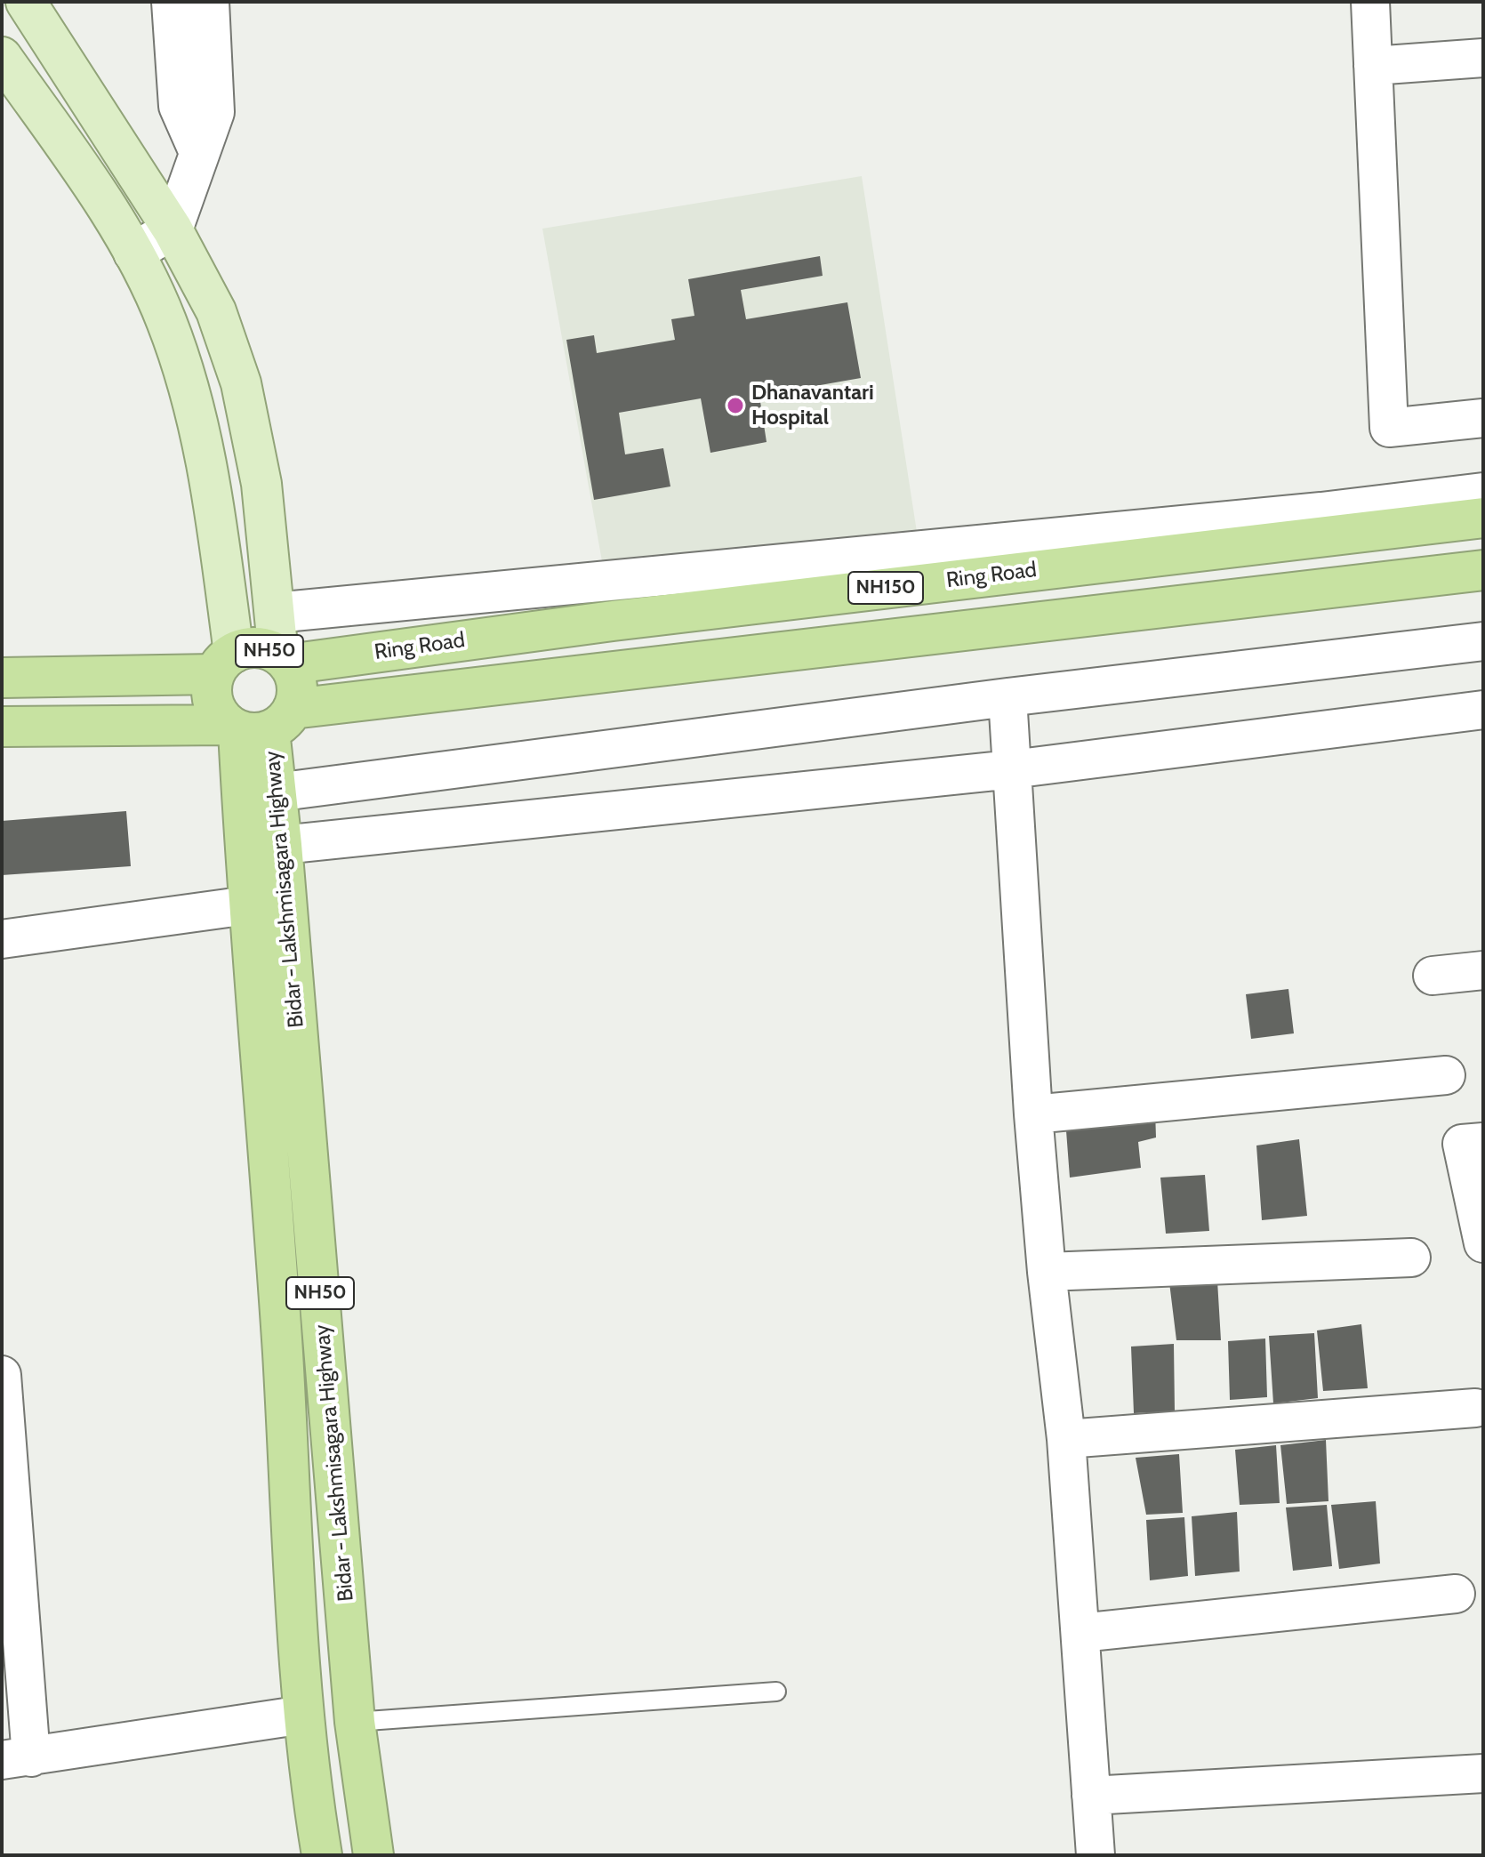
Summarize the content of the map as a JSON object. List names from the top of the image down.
{
  "streets": {
    "highway": [
      "Ring Road",
      "NH150",
      "NH50",
      "Bidar - Lakshmisagara Highway"
    ]
  },
  "crossings": [
    ["Ring Road", "NH150"],
    ["Ring Road", "NH50"],
    ["Ring Road", "Bidar - Lakshmisagara Highway"],
    ["NH150", "NH50"],
    ["NH150", "Bidar - Lakshmisagara Highway"],
    ["NH50", "Bidar - Lakshmisagara Highway"]
  ],
  "places": ["Dhanavantari Hospital"]
}
